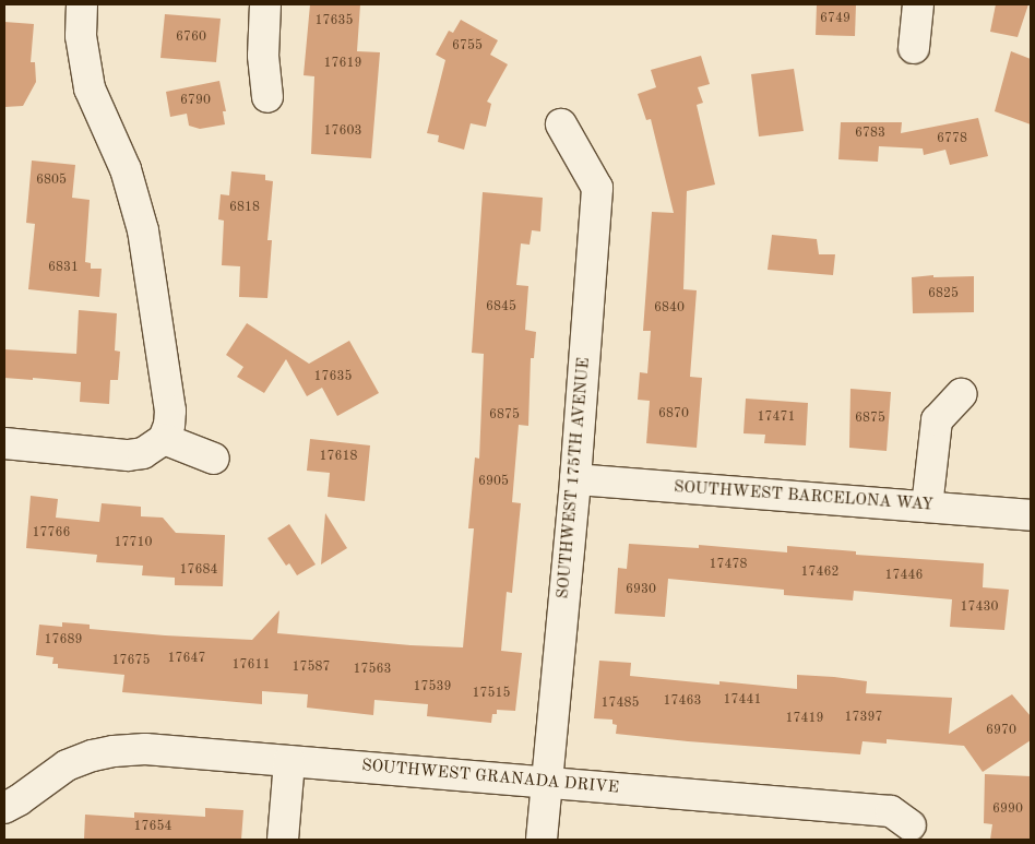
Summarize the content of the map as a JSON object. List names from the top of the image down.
{
  "streets": {
    "street": ["SOUTHWEST 175TH AVENUE", "SOUTHWEST BARCELONA WAY", "SOUTHWEST GRANADA DRIVE"]
  },
  "crossings": [
    ["SOUTHWEST 175TH AVENUE", "SOUTHWEST BARCELONA WAY"],
    ["SOUTHWEST 175TH AVENUE", "SOUTHWEST GRANADA DRIVE"]
  ],
  "house_numbers": [
    "6749",
    "17635",
    "6760",
    "6755",
    "17619",
    "6790",
    "17603",
    "6783",
    "6778",
    "6805",
    "6818",
    "6831",
    "6825",
    "6845",
    "6840",
    "17635",
    "6870",
    "6875",
    "17471",
    "6875",
    "17618",
    "6905",
    "17766",
    "17710",
    "17478",
    "17684",
    "17462",
    "17446",
    "6930",
    "17430",
    "17689",
    "17647",
    "17675",
    "17611",
    "17587",
    "17563",
    "17539",
    "17515",
    "17441",
    "17463",
    "17485",
    "17397",
    "17419",
    "6970",
    "6990",
    "17654"
  ]
}
